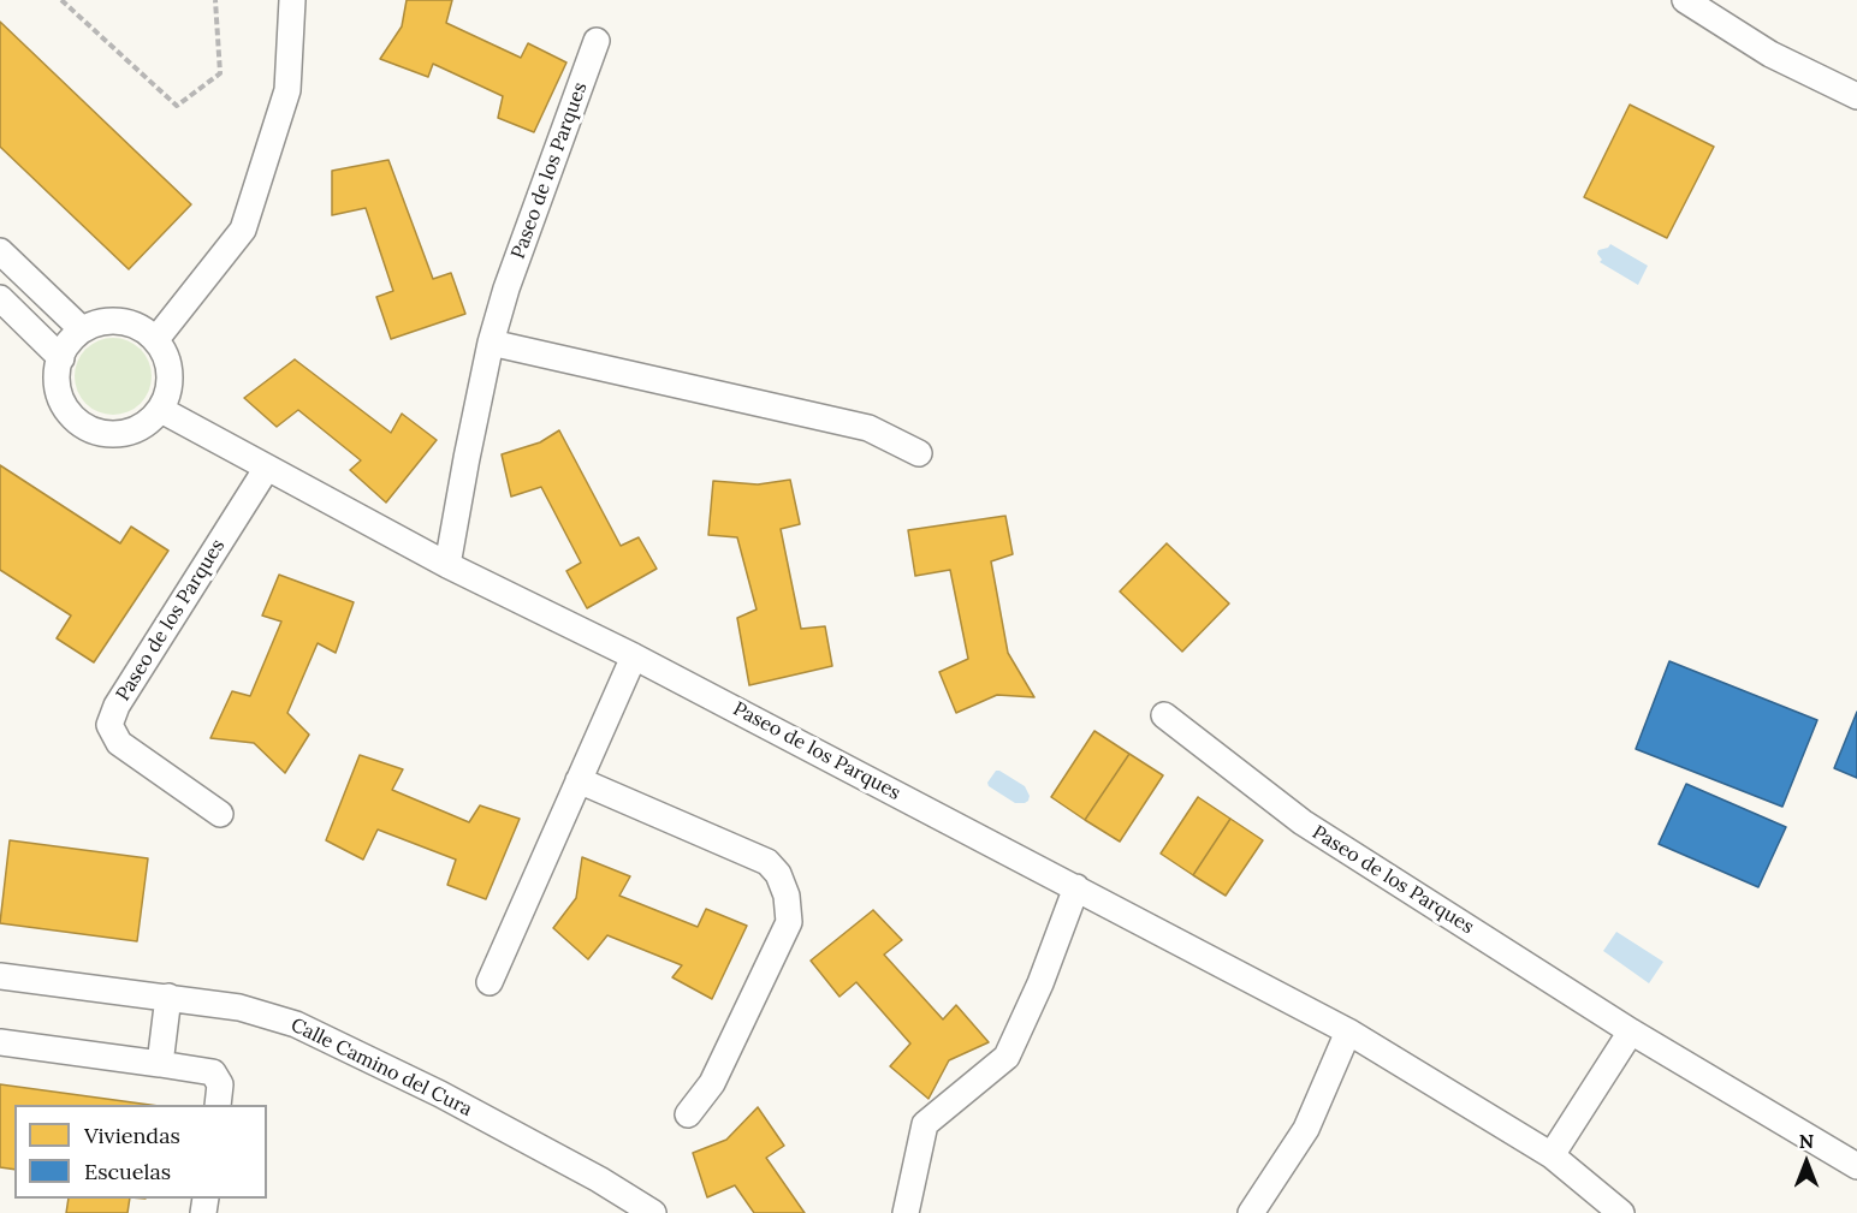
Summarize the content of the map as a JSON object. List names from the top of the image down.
{
  "streets": {
    "street": ["Paseo de los Parques", "Calle Camino del Cura"]
  },
  "legend": ["Viviendas", "Escuelas"],
  "north": "top"
}
